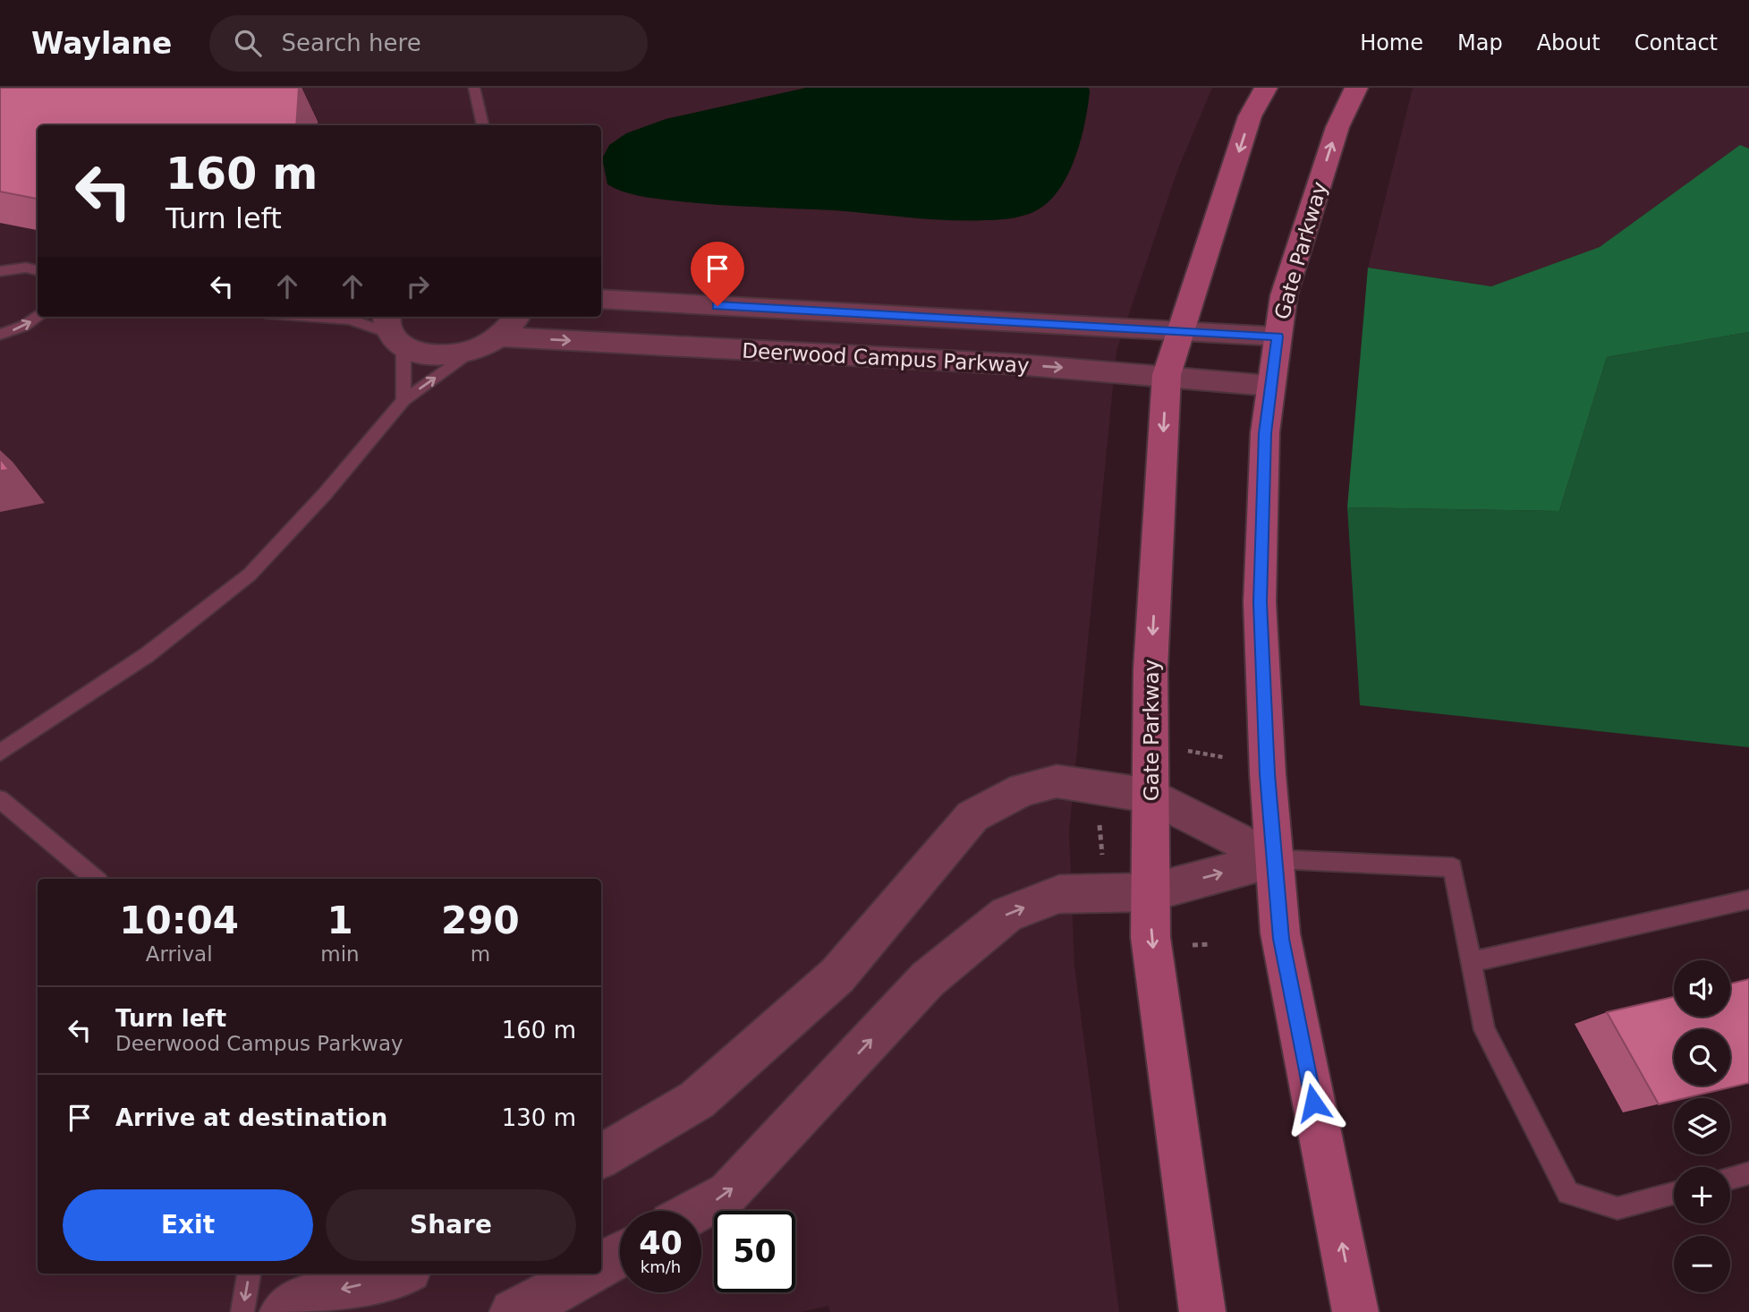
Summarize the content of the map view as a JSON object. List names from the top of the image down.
{
  "streets": {
    "main road": ["Gate Parkway"],
    "street": ["Deerwood Campus Parkway"]
  },
  "crossings": [
    ["Gate Parkway", "Deerwood Campus Parkway"]
  ],
  "page": {
    "header": "Waylane",
    "search": "Search here",
    "nav": [
      "Home",
      "Map",
      "About",
      "Contact"
    ],
    "turn": ["160 m", "Turn left"],
    "eta": [
      "10:04",
      "Arrival",
      "1",
      "min",
      "290",
      "m"
    ],
    "map_buttons": ["+", "−"],
    "list": [
      {
        "name": "Turn left",
        "note": "Deerwood Campus Parkway",
        "value": "160 m"
      },
      {
        "name": "Arrive at destination",
        "value": "130 m"
      }
    ],
    "buttons": ["Exit", "Share"],
    "speed": "40 km/h",
    "limit": "50"
  }
}
